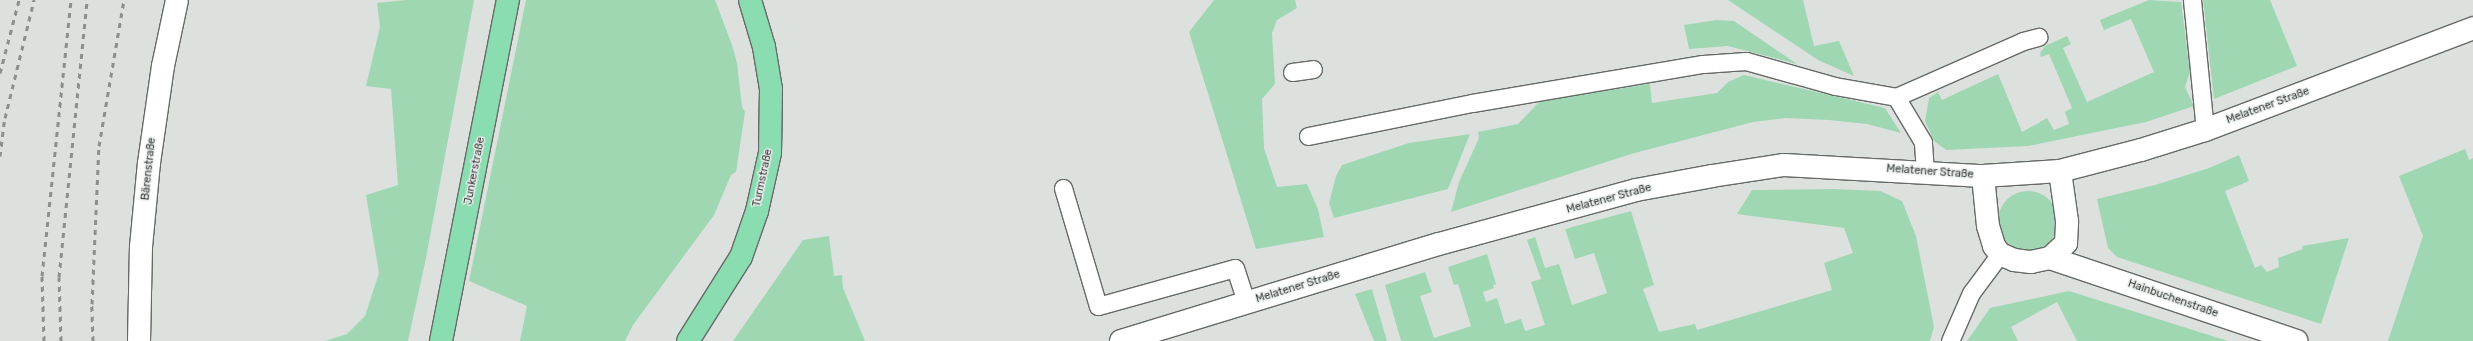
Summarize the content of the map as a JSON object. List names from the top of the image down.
{
  "streets": {
    "main road": ["Junkerstraße", "Turmstraße"],
    "street": ["Melatener Straße", "Bärenstraße", "Hainbuchenstraße"]
  },
  "crossings": [
    ["Melatener Straße", "Hainbuchenstraße"]
  ]
}
